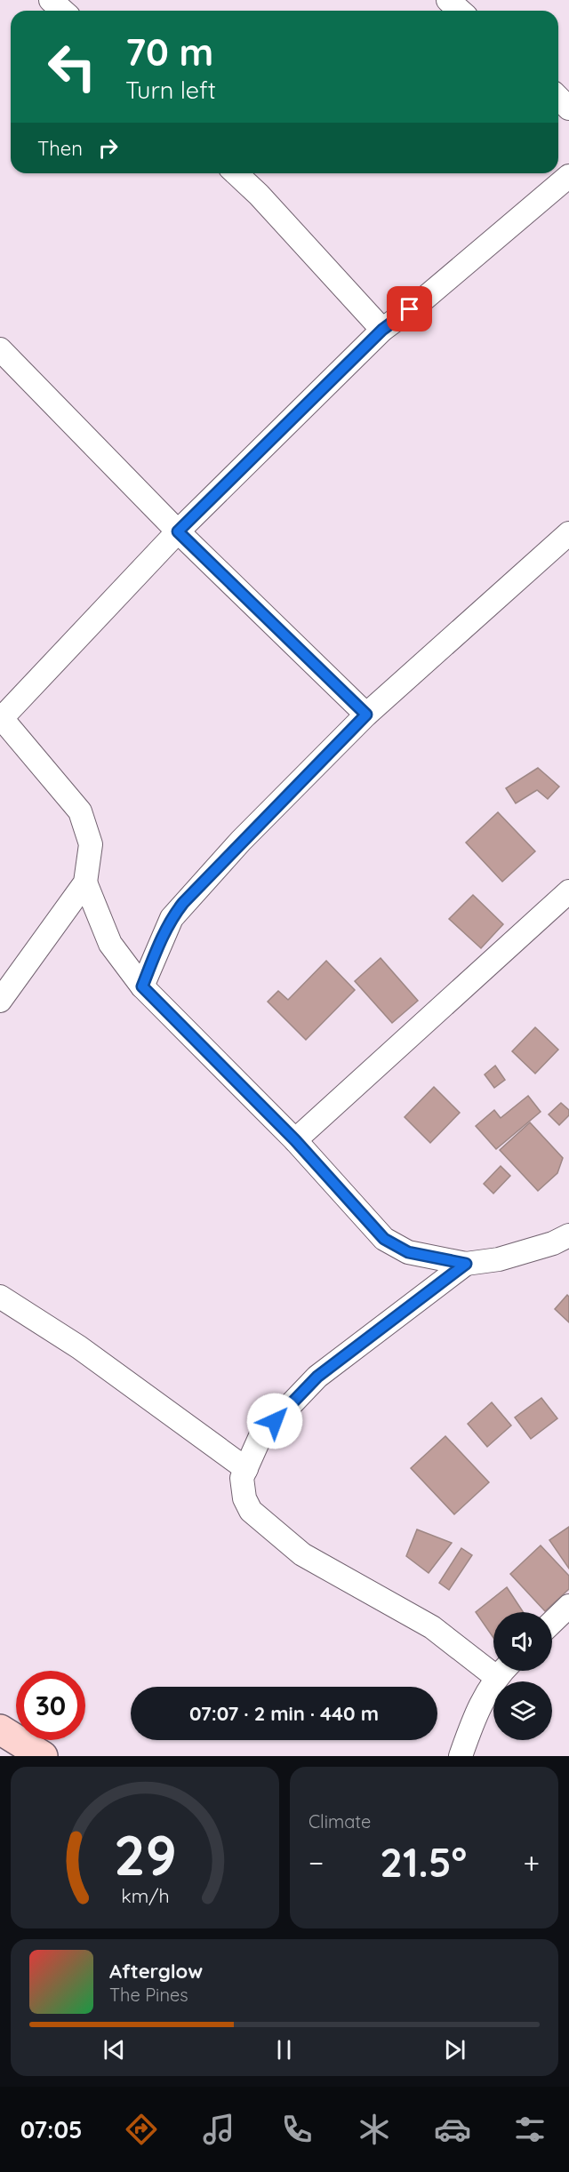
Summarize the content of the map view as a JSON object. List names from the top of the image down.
{
  "page": {
    "turn": ["70 m", "Turn left"],
    "then": "Then",
    "limit": "30",
    "trip": "07:07 · 2 min · 440 m",
    "tile": "Climate",
    "heat": ["−", "21.5°", "+"],
    "song": ["Afterglow", "The Pines"],
    "tabs": "07:05",
    "gauge": ["29", "km/h"]
  }
}
